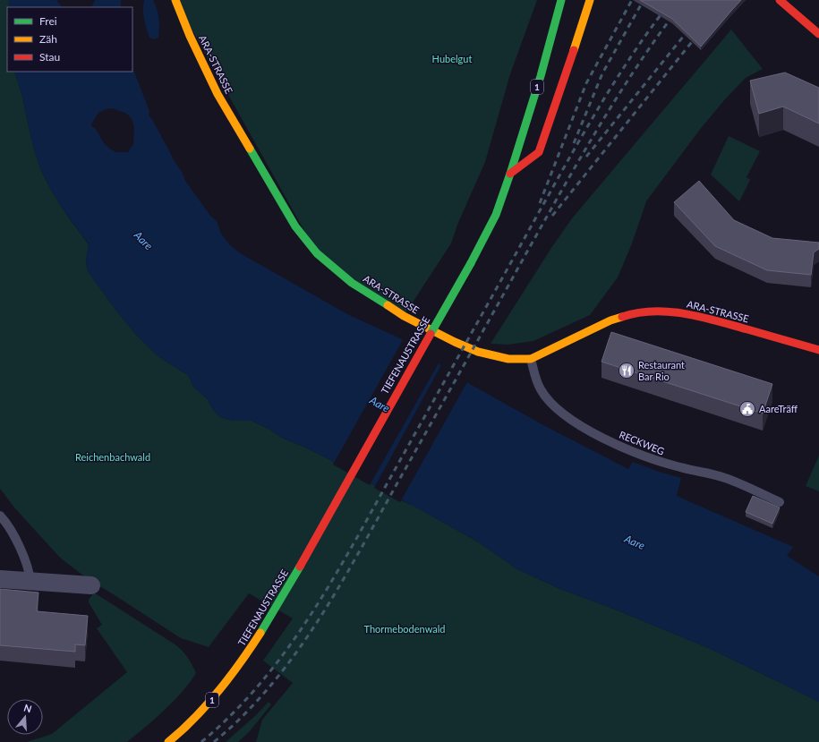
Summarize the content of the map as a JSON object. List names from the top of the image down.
{
  "streets": {
    "main road": ["ARA-STRASSE", "1", "TIEFENAUSTRASSE"],
    "lane": ["RECKWEG"]
  },
  "crossings": [
    ["ARA-STRASSE", "RECKWEG"]
  ],
  "water": ["Aare"],
  "parks": ["Hubelgut", "Reichenbachwald", "Thormebodenwald"],
  "places": {
    "restaurant": ["Restaurant Bar Rio"],
    "public building": ["AareTräff"]
  },
  "legend": ["Frei", "Zäh", "Stau"],
  "north": "top"
}
